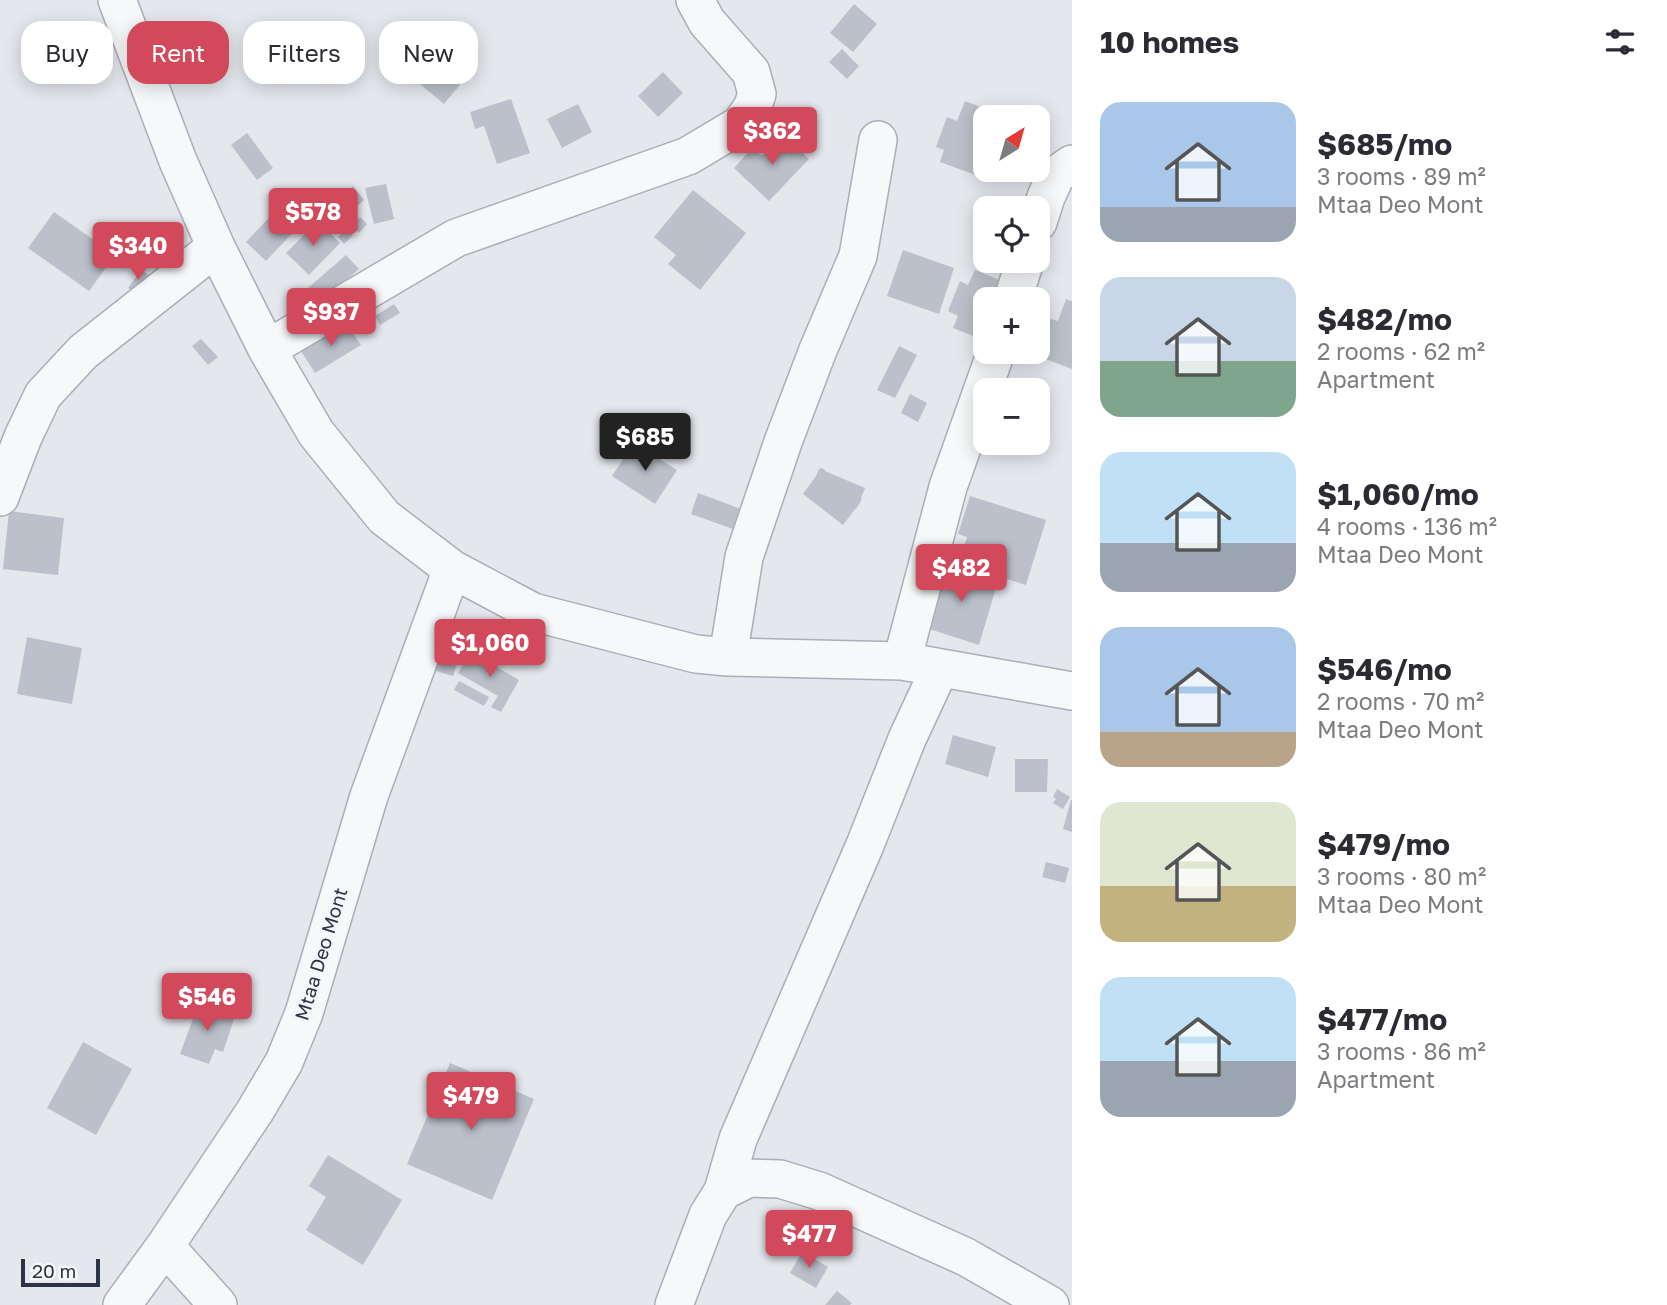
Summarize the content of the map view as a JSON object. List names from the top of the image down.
{
  "streets": {
    "street": ["Mtaa Deo Mont"]
  },
  "scale_bar": "20 m",
  "north": "top right",
  "page": {
    "heading": "10 homes",
    "chip": [
      "Buy",
      "Rent",
      "Filters",
      "New"
    ],
    "list": [
      {
        "name": "$685/mo",
        "note": "3 rooms · 89 m² · Mtaa Deo Mont"
      },
      {
        "name": "$482/mo",
        "note": "2 rooms · 62 m² · Apartment"
      },
      {
        "name": "$1,060/mo",
        "note": "4 rooms · 136 m² · Mtaa Deo Mont"
      },
      {
        "name": "$546/mo",
        "note": "2 rooms · 70 m² · Mtaa Deo Mont"
      },
      {
        "name": "$479/mo",
        "note": "3 rooms · 80 m² · Mtaa Deo Mont"
      },
      {
        "name": "$477/mo",
        "note": "3 rooms · 86 m² · Apartment"
      }
    ],
    "map_buttons": ["+", "−"],
    "price": [
      "$362",
      "$578",
      "$340",
      "$937",
      "$685",
      "$482",
      "$1,060",
      "$546",
      "$479",
      "$477"
    ],
    "scale": "20 m"
  }
}
